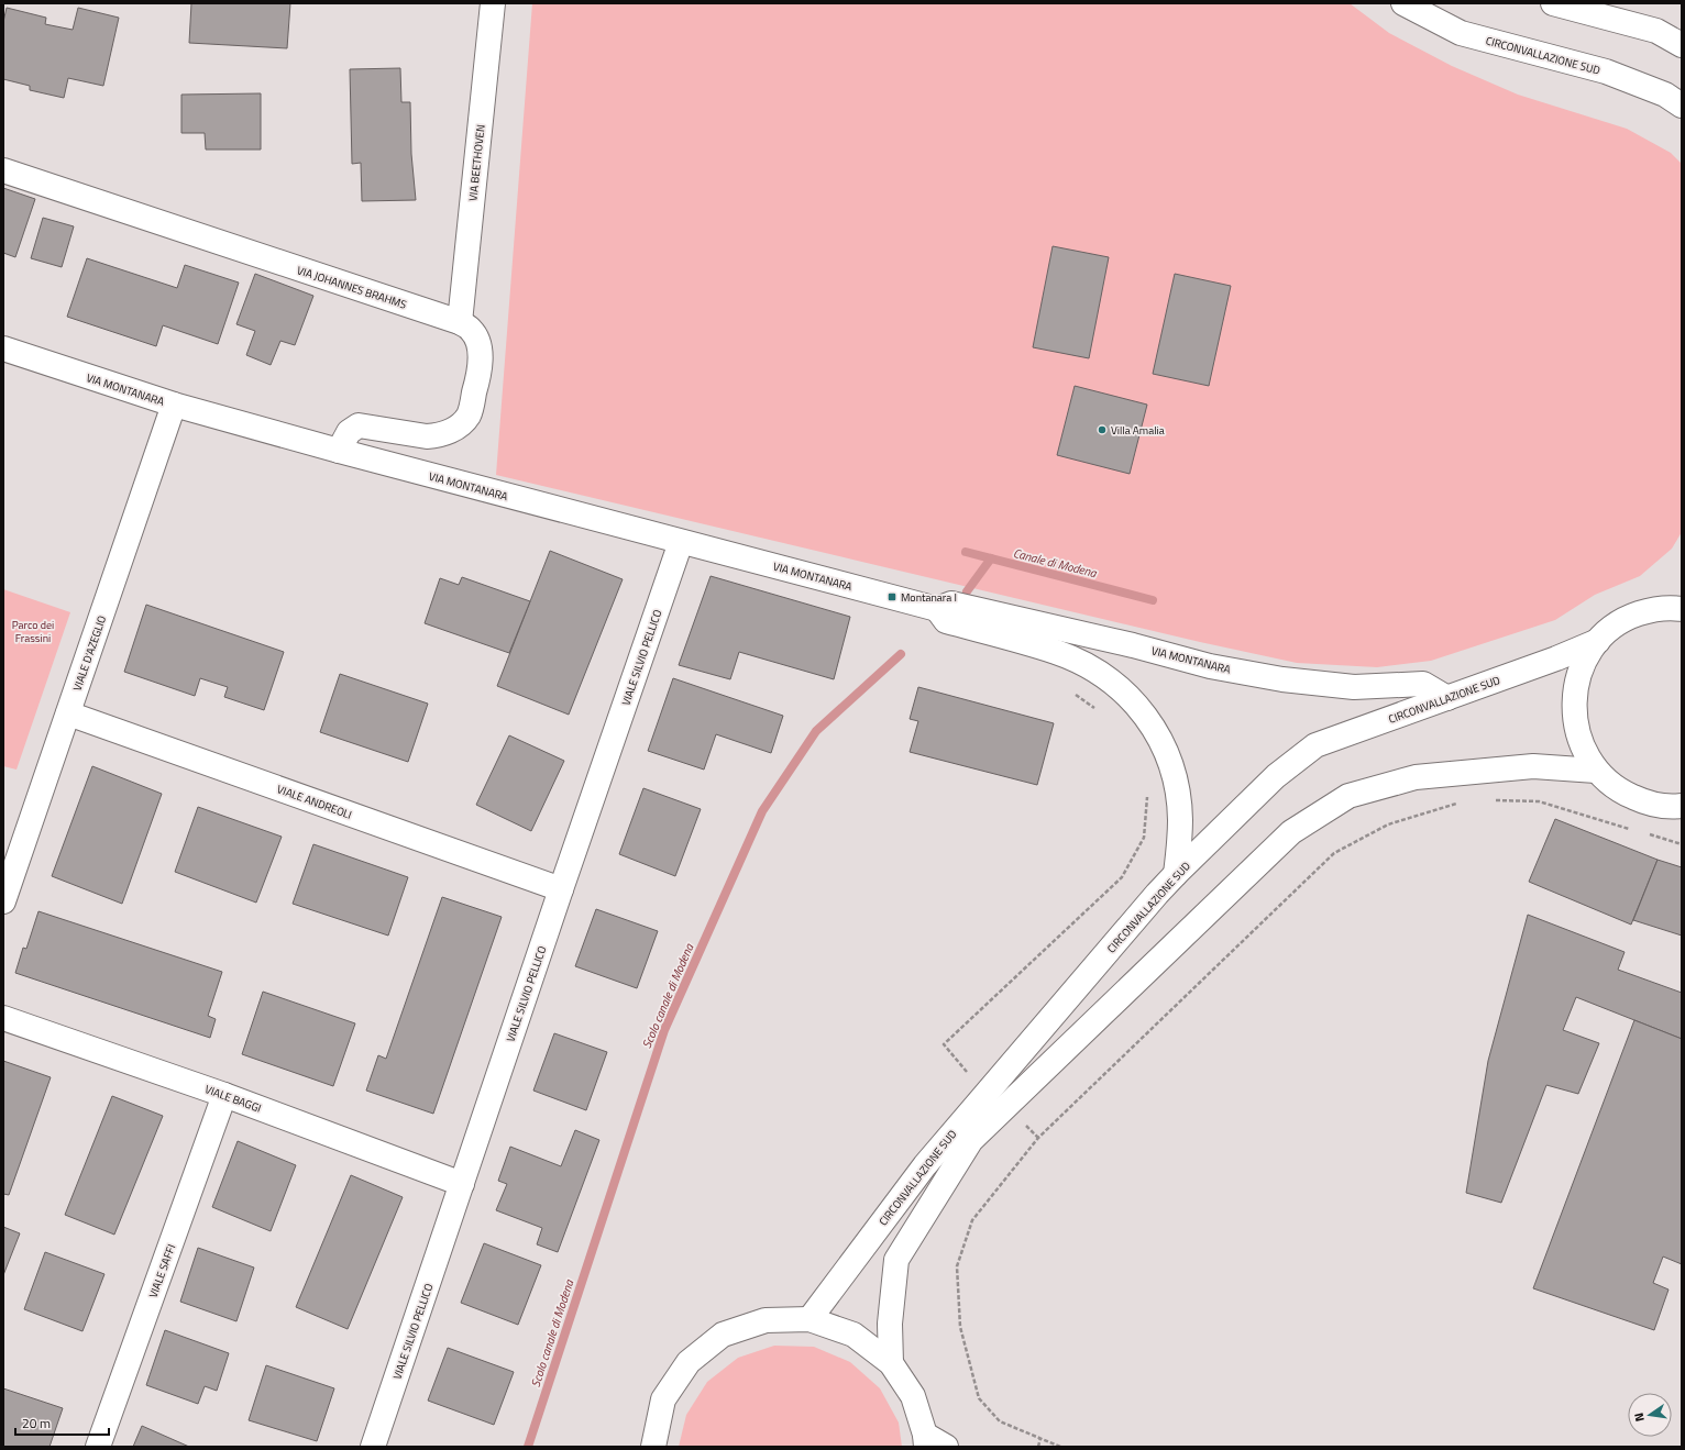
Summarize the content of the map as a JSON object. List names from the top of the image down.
{
  "streets": {
    "street": [
      "CIRCONVALLAZIONE SUD",
      "VIA BEETHOVEN",
      "VIA JOHANNES BRAHMS",
      "VIA MONTANARA",
      "VIALE D'AZEGLIO",
      "VIALE SILVIO PELLICO",
      "VIALE ANDREOLI",
      "VIALE BAGGI",
      "VIALE SAFFI"
    ]
  },
  "crossings": [
    ["CIRCONVALLAZIONE SUD", "VIA MONTANARA"],
    ["VIA BEETHOVEN", "VIA JOHANNES BRAHMS"],
    ["VIA JOHANNES BRAHMS", "VIA MONTANARA"],
    ["VIA MONTANARA", "VIALE D'AZEGLIO"],
    ["VIA MONTANARA", "VIALE SILVIO PELLICO"],
    ["VIALE D'AZEGLIO", "VIALE ANDREOLI"],
    ["VIALE SILVIO PELLICO", "VIALE ANDREOLI"],
    ["VIALE SILVIO PELLICO", "VIALE BAGGI"],
    ["VIALE BAGGI", "VIALE SAFFI"]
  ],
  "water": ["Canale di Modena", "Scolo canale di Modena"],
  "parks": ["Parco dei Frassini"],
  "places": {
    "other": ["Villa Amalia"],
    "transit": ["Montanara I"]
  },
  "scale_bar": "20 m",
  "north": "left"
}
